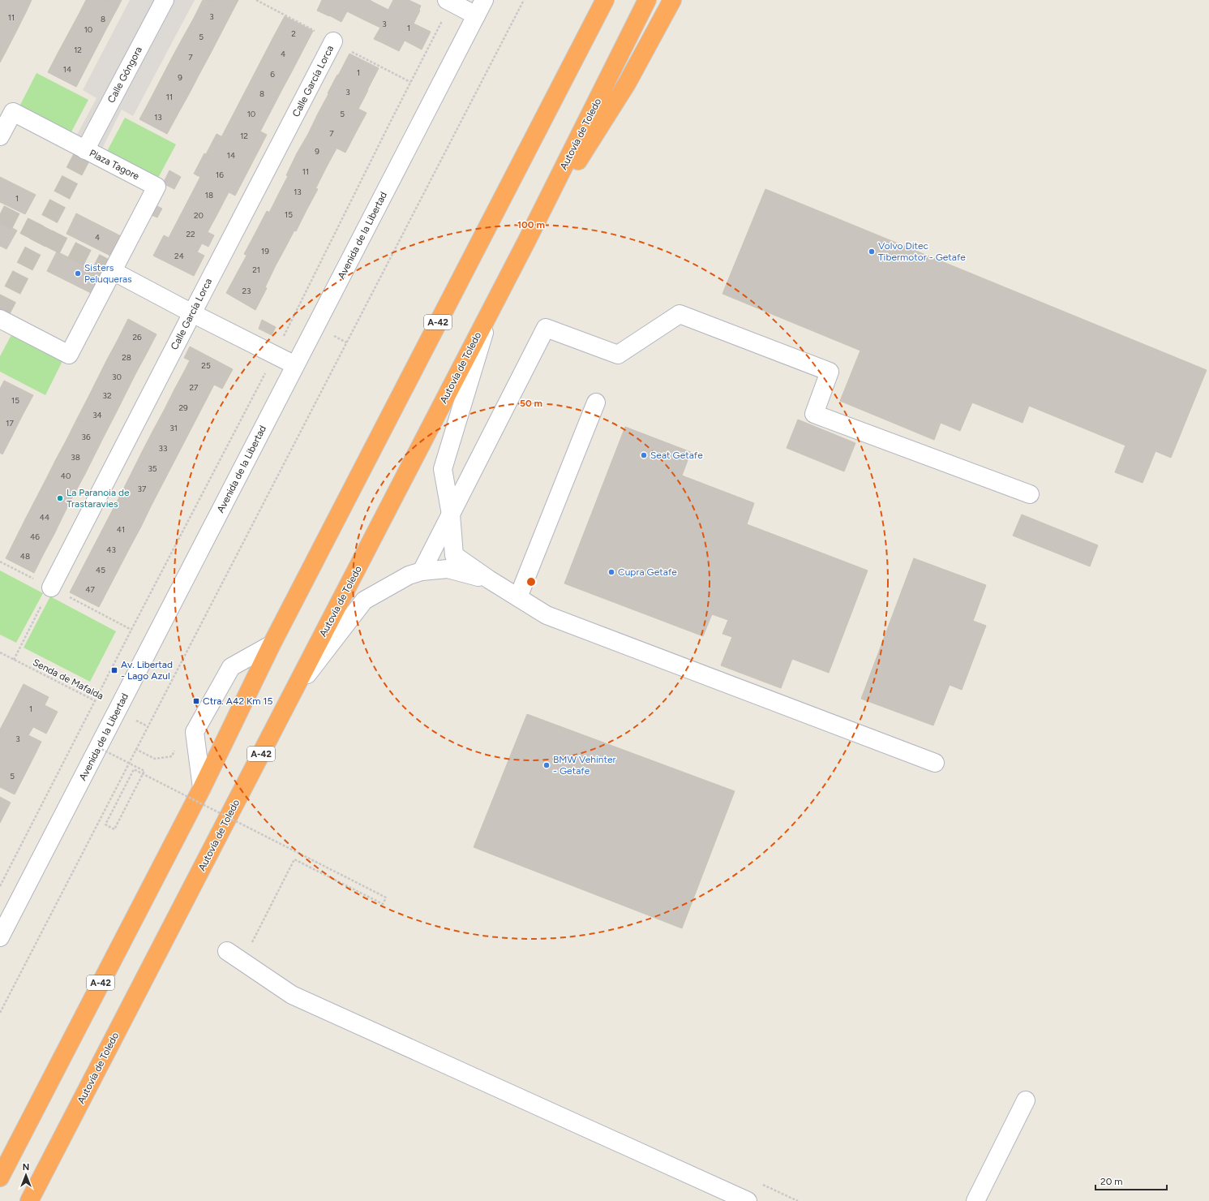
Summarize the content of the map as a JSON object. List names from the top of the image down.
{
  "streets": {
    "highway": ["Autovía de Toledo", "A-42"],
    "street": [
      "Calle Góngora",
      "Calle García Lorca",
      "Plaza Tagore",
      "Avenida de la Libertad"
    ],
    "path": ["Senda de Mafalda"]
  },
  "crossings": [
    ["Calle Góngora", "Plaza Tagore"],
    ["Avenida de la Libertad", "Senda de Mafalda"]
  ],
  "places": {
    "other": [
      "Volvo Ditec Tibermotor - Getafe",
      "Sisters Peluqueras",
      "Seat Getafe",
      "La Paranoia de Trastaravies",
      "Cupra Getafe",
      "BMW Vehinter - Getafe"
    ],
    "transit": ["Av. Libertad - Lago Azul", "Ctra. A42 Km 15"]
  },
  "house_numbers": [
    "3",
    "11",
    "8",
    "3",
    "1",
    "10",
    "2",
    "5",
    "12",
    "4",
    "7",
    "14",
    "1",
    "6",
    "9",
    "3",
    "8",
    "11",
    "10",
    "5",
    "13",
    "7",
    "12",
    "9",
    "14",
    "11",
    "16",
    "13",
    "18",
    "1",
    "15",
    "20",
    "22",
    "4",
    "19",
    "24",
    "21",
    "23",
    "26",
    "28",
    "25",
    "30",
    "27",
    "32",
    "15",
    "29",
    "34",
    "17",
    "31",
    "36",
    "33",
    "38",
    "35",
    "40",
    "37",
    "44",
    "41",
    "46",
    "43",
    "48",
    "45",
    "47",
    "1",
    "3",
    "5"
  ],
  "scale_bar": "20 m",
  "north": "top",
  "rings": ["100 m", "50 m"]
}
